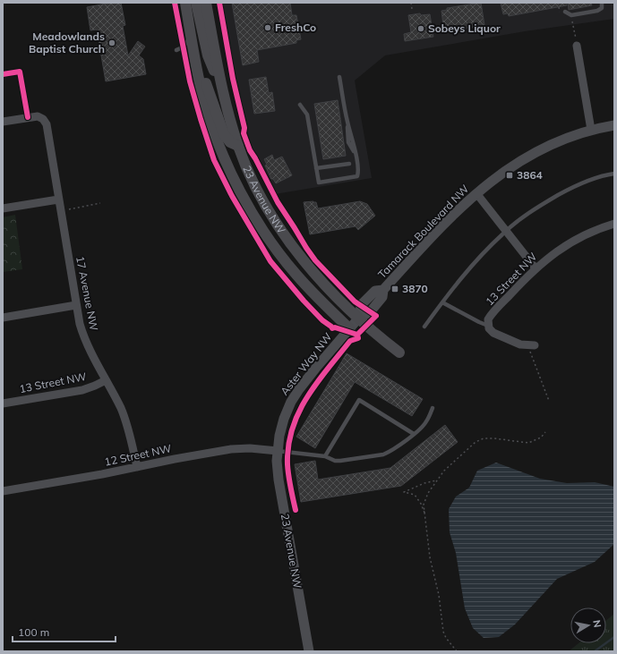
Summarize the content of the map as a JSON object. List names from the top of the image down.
{
  "streets": {
    "main road": ["23 Avenue NW"],
    "street": [
      "Tamarack Boulevard NW",
      "13 Street NW",
      "17 Avenue NW",
      "Aster Way NW",
      "12 Street NW"
    ]
  },
  "crossings": [
    ["23 Avenue NW", "Tamarack Boulevard NW"],
    ["23 Avenue NW", "Aster Way NW"],
    ["23 Avenue NW", "12 Street NW"],
    ["Tamarack Boulevard NW", "Aster Way NW"],
    ["13 Street NW", "17 Avenue NW"],
    ["17 Avenue NW", "12 Street NW"],
    ["Aster Way NW", "12 Street NW"]
  ],
  "places": {
    "other": ["FreshCo", "Sobeys Liquor", "Meadowlands Baptist Church"],
    "transit": ["3864", "3870"]
  },
  "scale_bar": "100 m",
  "north": "right"
}
